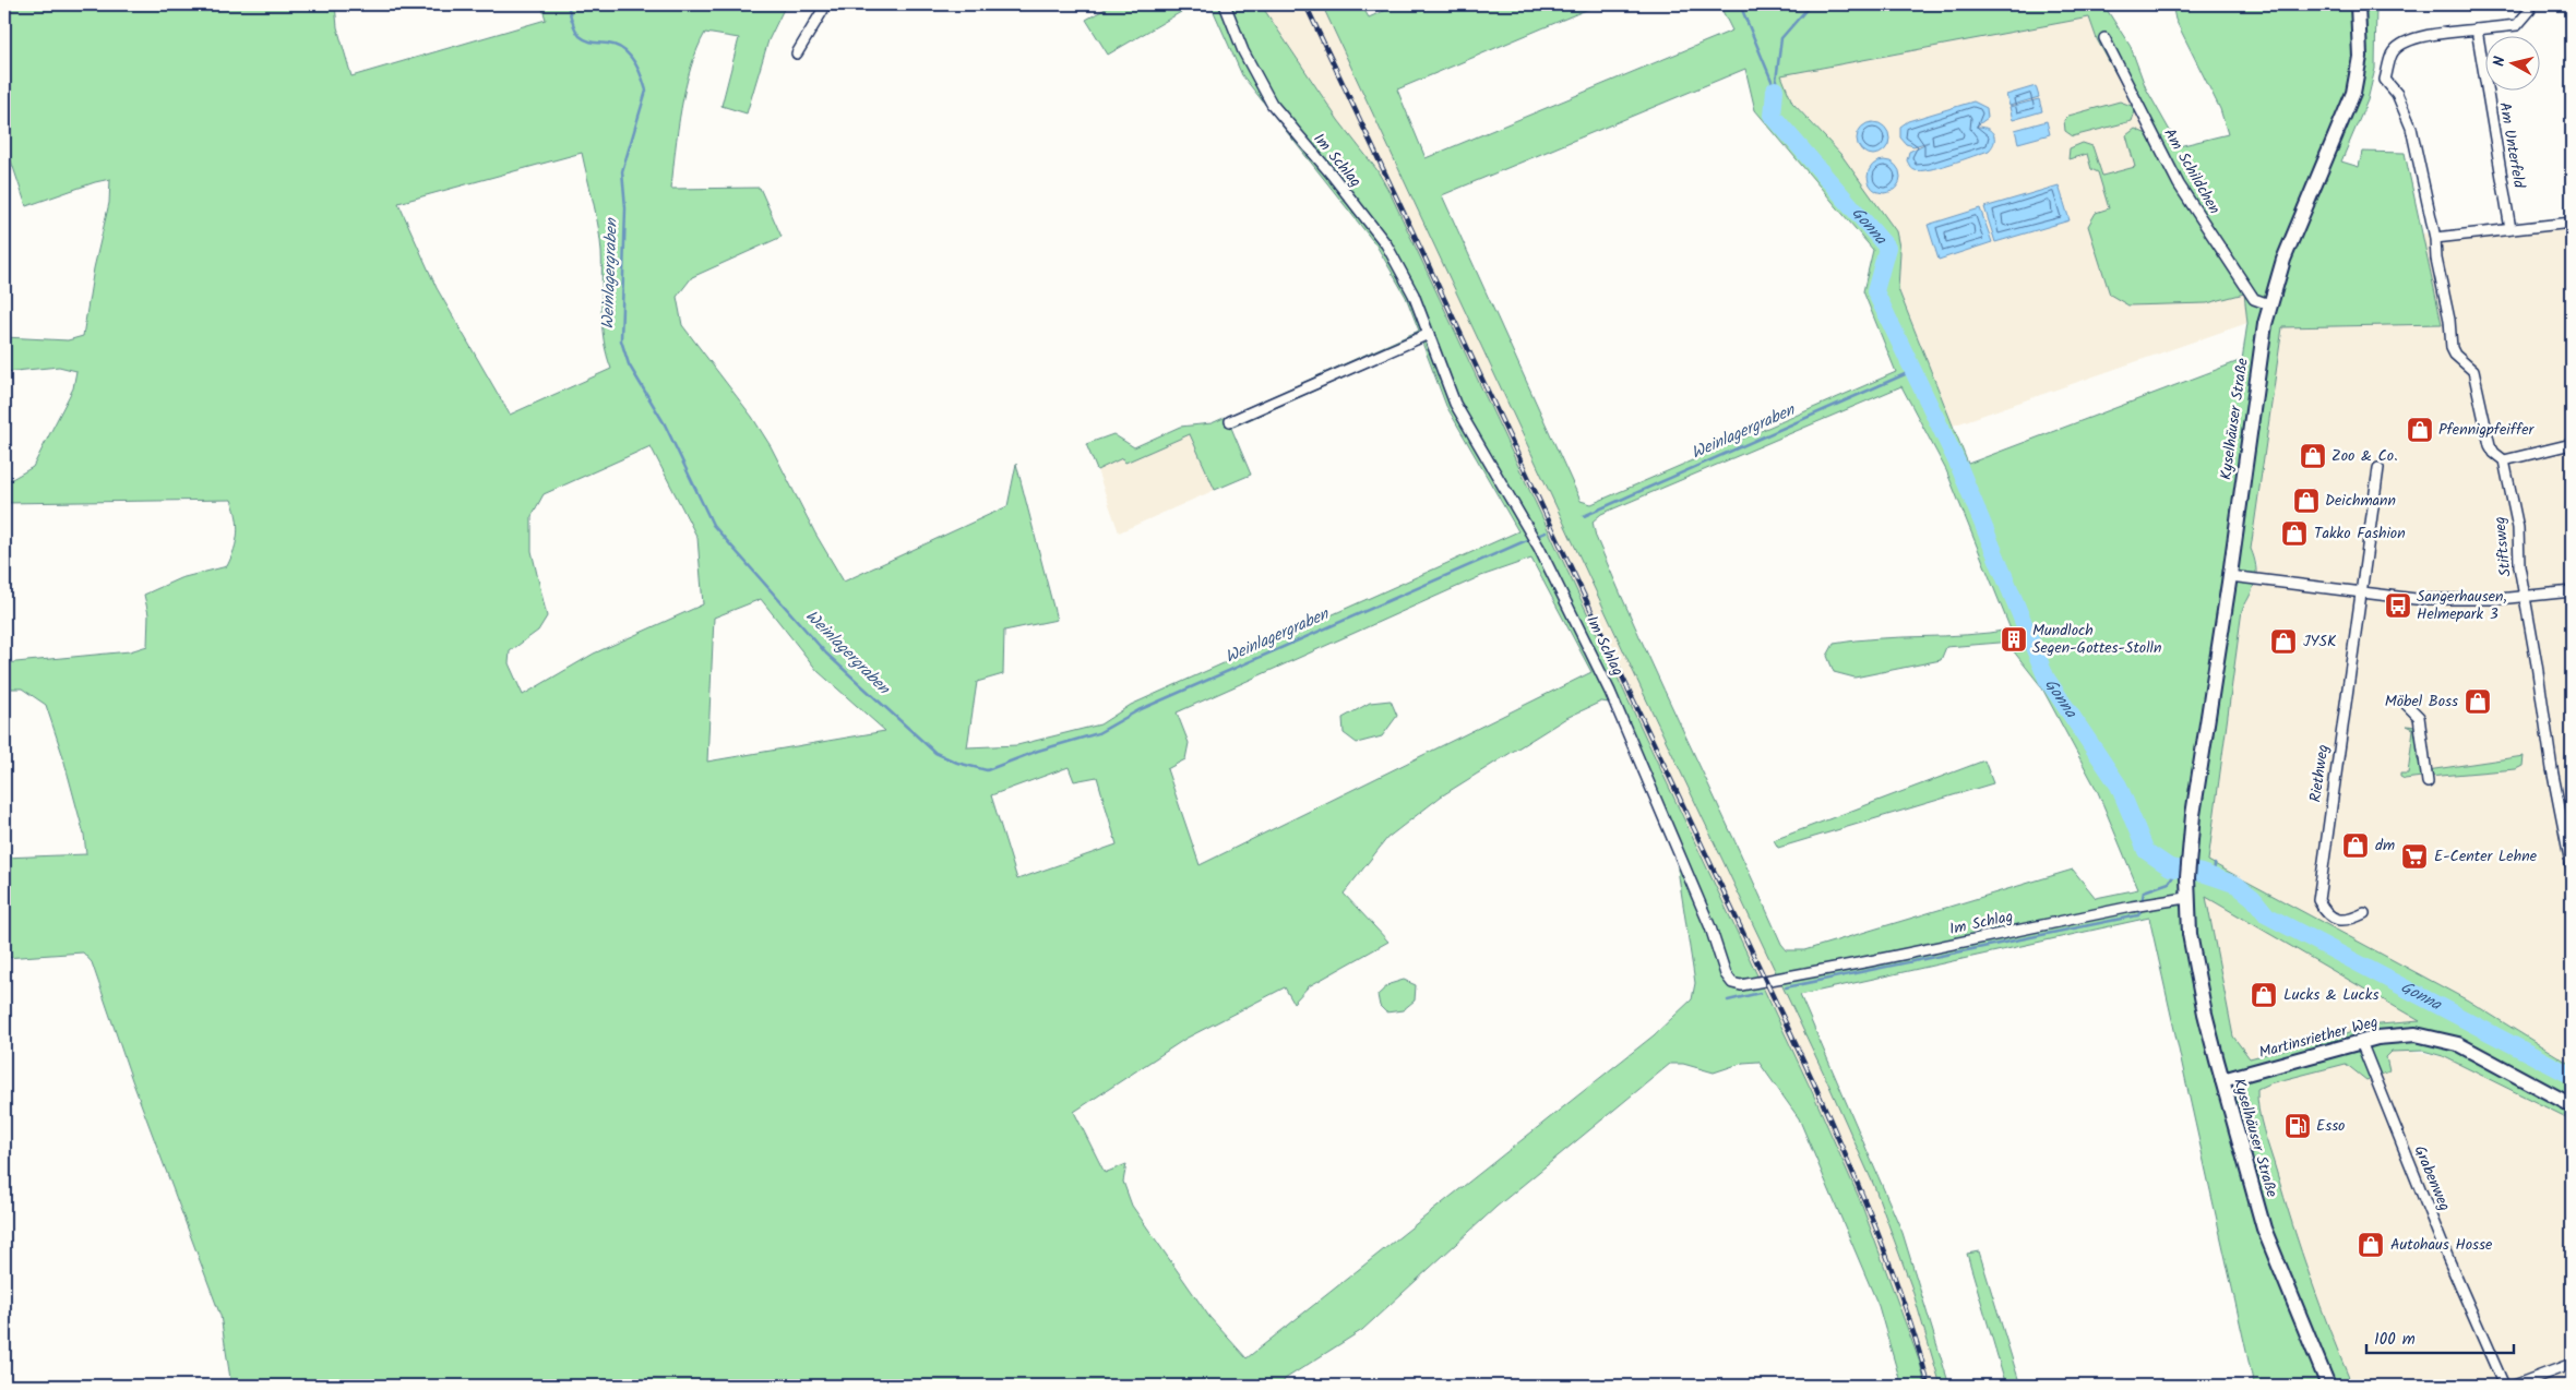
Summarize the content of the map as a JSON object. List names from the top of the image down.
{
  "streets": {
    "main road": ["Kyselhäuser Straße", "Martinsriether Weg"],
    "street": [
      "Am Unterfeld",
      "Im Schlag",
      "Am Schildchen",
      "Stiftsweg",
      "Riethweg",
      "Grabenweg"
    ]
  },
  "crossings": [
    ["Im Schlag", "Kyselhäuser Straße"],
    ["Am Schildchen", "Kyselhäuser Straße"],
    ["Kyselhäuser Straße", "Martinsriether Weg"],
    ["Martinsriether Weg", "Grabenweg"]
  ],
  "water": ["Gonna", "Weinlagergraben"],
  "places": {
    "shop": [
      "Pfennigpfeiffer",
      "Zoo & Co.",
      "Deichmann",
      "Takko Fashion",
      "JYSK",
      "Möbel Boss",
      "dm",
      "Lucks & Lucks",
      "Autohaus Hosse"
    ],
    "bus stop": ["Sangerhausen, Helmepark 3"],
    "building": ["Mundloch Segen-Gottes-Stolln"],
    "supermarket": ["E-Center Lehne"],
    "fuel station": ["Esso"]
  },
  "scale_bar": "100 m",
  "north": "left"
}
